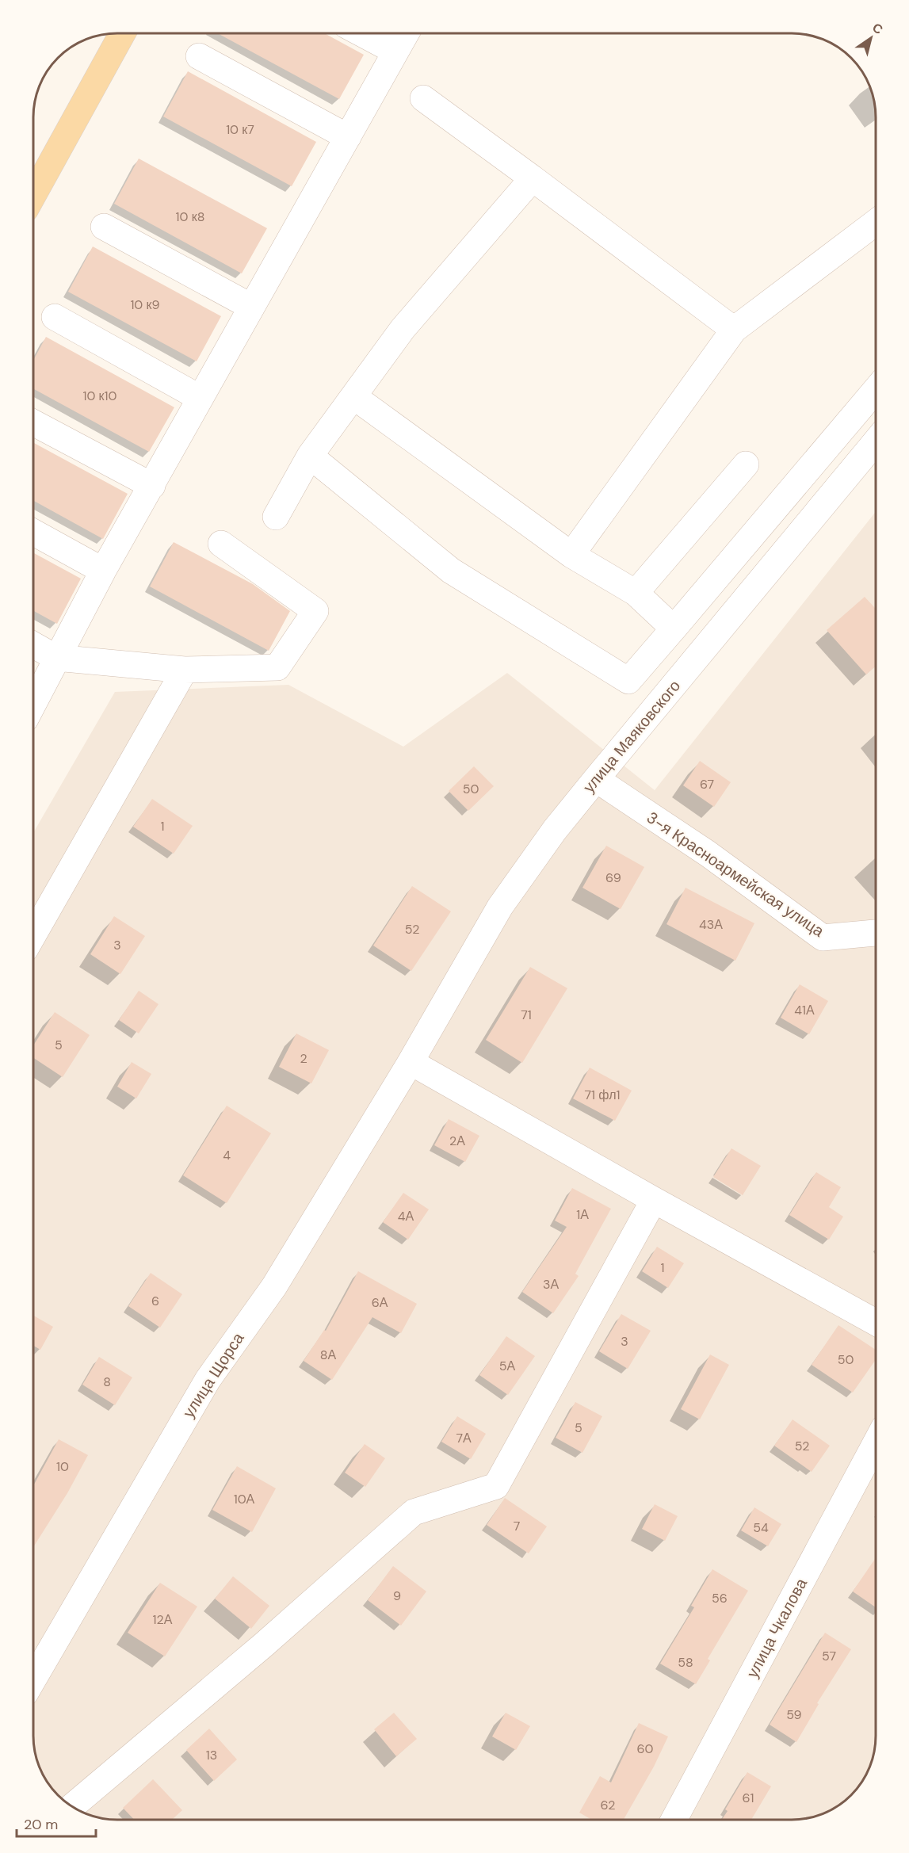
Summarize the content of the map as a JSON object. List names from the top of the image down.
{
  "streets": {
    "street": [
      "улица Маяковского",
      "3-я Красноармейская улица",
      "улица Щорса",
      "улица Чкалова"
    ]
  },
  "crossings": [
    ["улица Маяковского", "3-я Красноармейская улица"],
    ["улица Маяковского", "улица Щорса"]
  ],
  "house_numbers": [
    "10 к7",
    "10 к8",
    "10 к9",
    "10 к10",
    "67",
    "50",
    "1",
    "69",
    "43А",
    "52",
    "3",
    "41А",
    "71",
    "5",
    "2",
    "71 фл1",
    "2А",
    "4",
    "1А",
    "4А",
    "1",
    "3А",
    "6",
    "6А",
    "3",
    "8А",
    "50",
    "5А",
    "8",
    "5",
    "7А",
    "52",
    "10",
    "10А",
    "7",
    "54",
    "9",
    "56",
    "12А",
    "57",
    "58",
    "59",
    "60",
    "13",
    "61",
    "62"
  ],
  "scale_bar": "20 m",
  "north": "top right"
}
